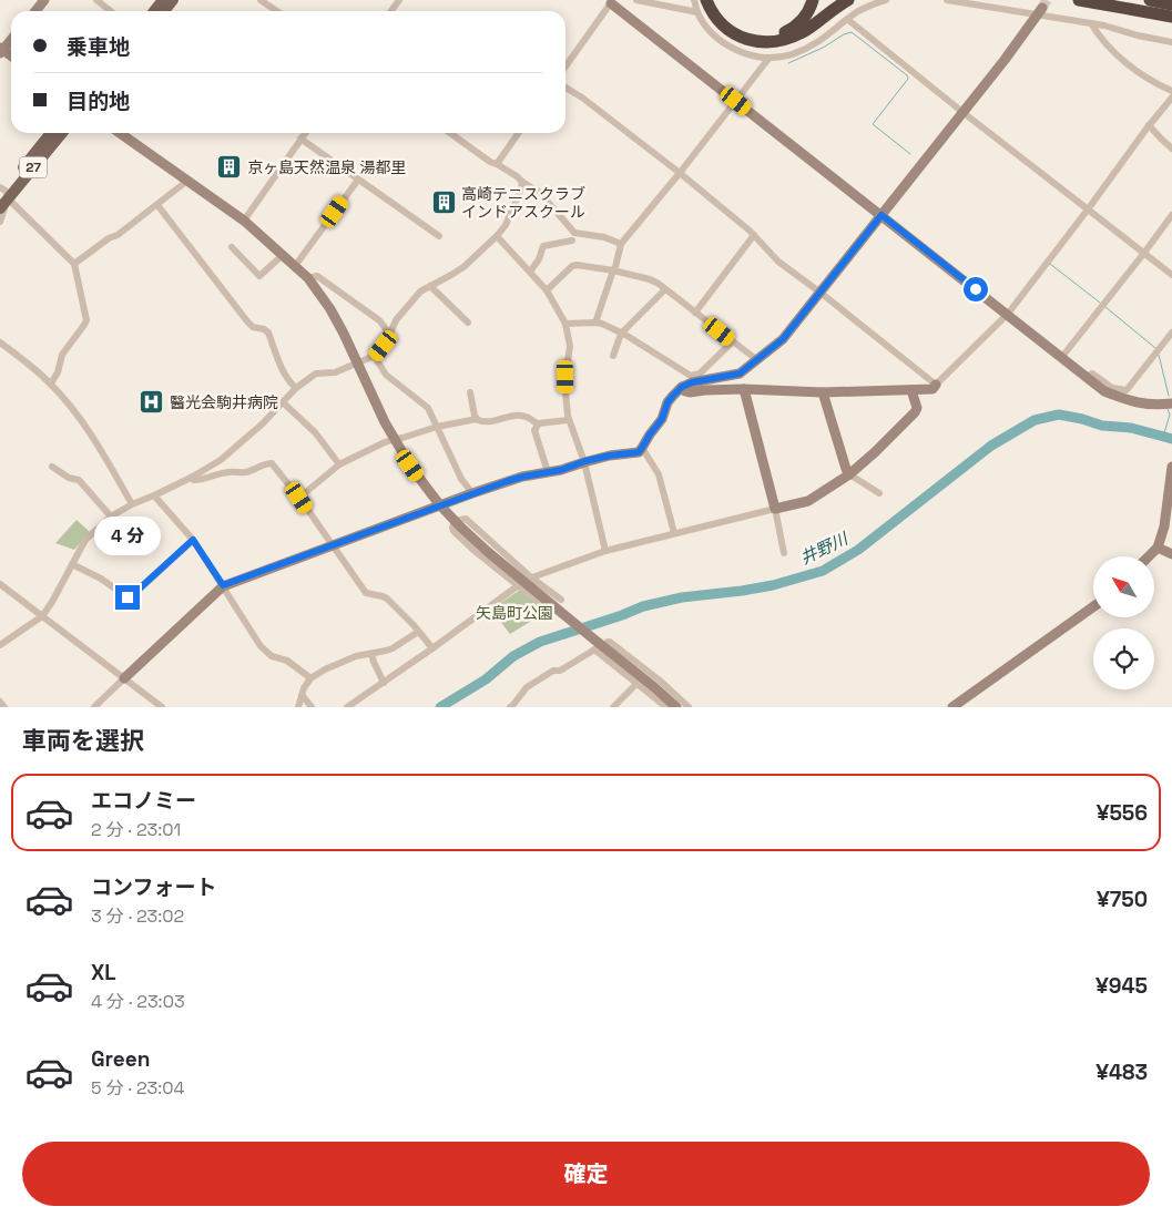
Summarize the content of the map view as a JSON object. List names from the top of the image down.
{
  "streets": {
    "main road": ["27"]
  },
  "water": ["井野川"],
  "parks": ["矢島町公園"],
  "places": {
    "building": ["京ヶ島天然温泉 湯都里", "高崎テニスクラブ インドアスクール"],
    "hospital": ["醫光会駒井病院"]
  },
  "north": "top left",
  "page": {
    "banner": ["乗車地", "目的地"],
    "bubble": "4 分",
    "heading": "車両を選択",
    "list": [
      {
        "name": "エコノミー",
        "note": "2 分 · 23:01",
        "value": "¥556"
      },
      {
        "name": "コンフォート",
        "note": "3 分 · 23:02",
        "value": "¥750"
      },
      {
        "name": "XL",
        "note": "4 分 · 23:03",
        "value": "¥945"
      },
      {
        "name": "Green",
        "note": "5 分 · 23:04",
        "value": "¥483"
      }
    ],
    "buttons": "確定"
  }
}
